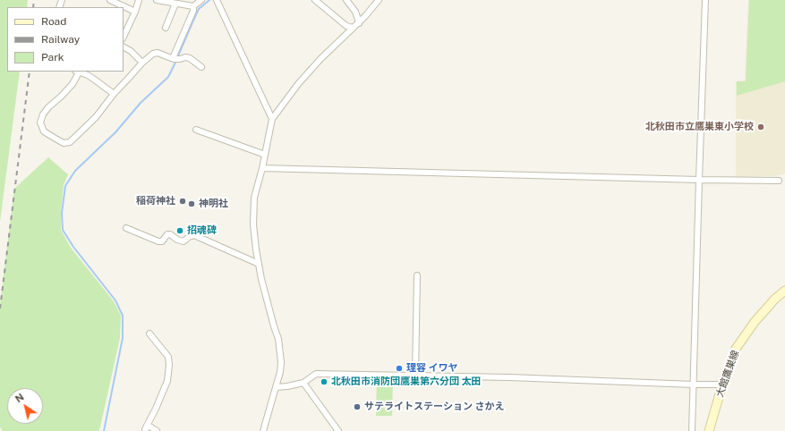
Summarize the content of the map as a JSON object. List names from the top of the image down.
{
  "streets": {
    "main road": ["大館鷹巣線"]
  },
  "places": [
    "北秋田市立鷹巣東小学校",
    "稲荷神社",
    "神明社",
    "招魂碑",
    "理容 イワヤ",
    "北秋田市消防団鷹巣第六分団 太田",
    "サテライトステーション さかえ"
  ],
  "legend": ["Road", "Railway", "Park"],
  "north": "top left"
}
